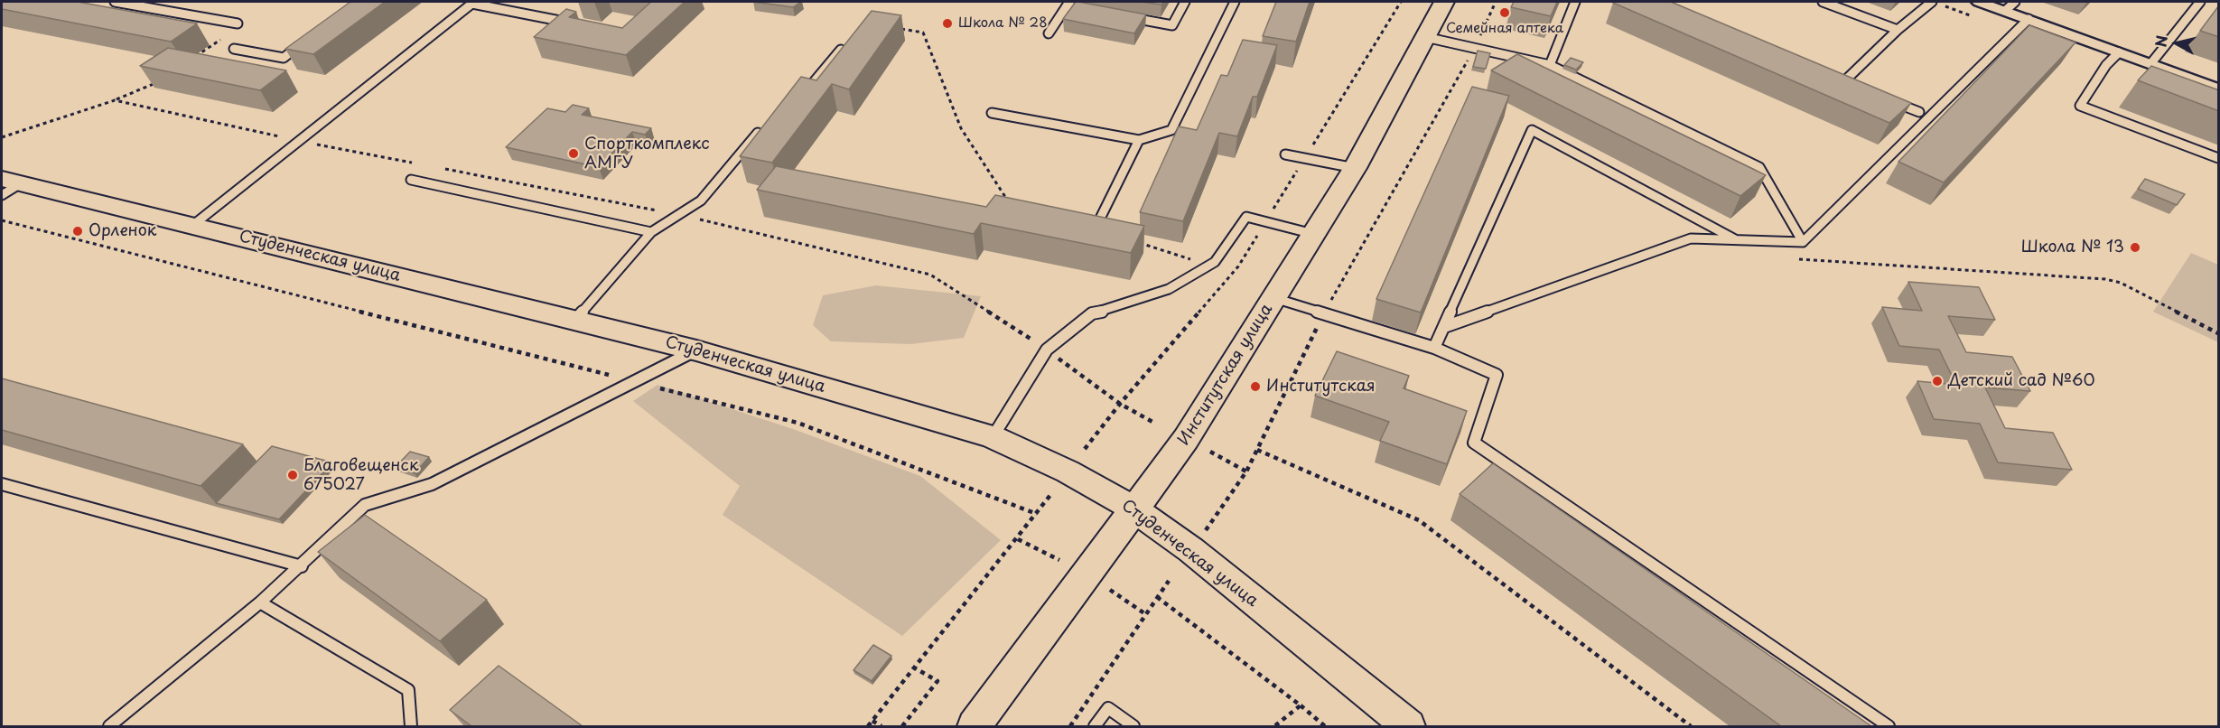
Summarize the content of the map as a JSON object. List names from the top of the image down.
{
  "streets": {
    "street": ["Студенческая улица", "Институтская улица"]
  },
  "crossings": [
    ["Студенческая улица", "Институтская улица"]
  ],
  "places": [
    "Семейная аптека",
    "Школа № 28",
    "Спорткомплекс АМГУ",
    "Орленок",
    "Школа № 13",
    "Детский сад №60",
    "Институтская",
    "Благовещенск 675027"
  ],
  "north": "left"
}
